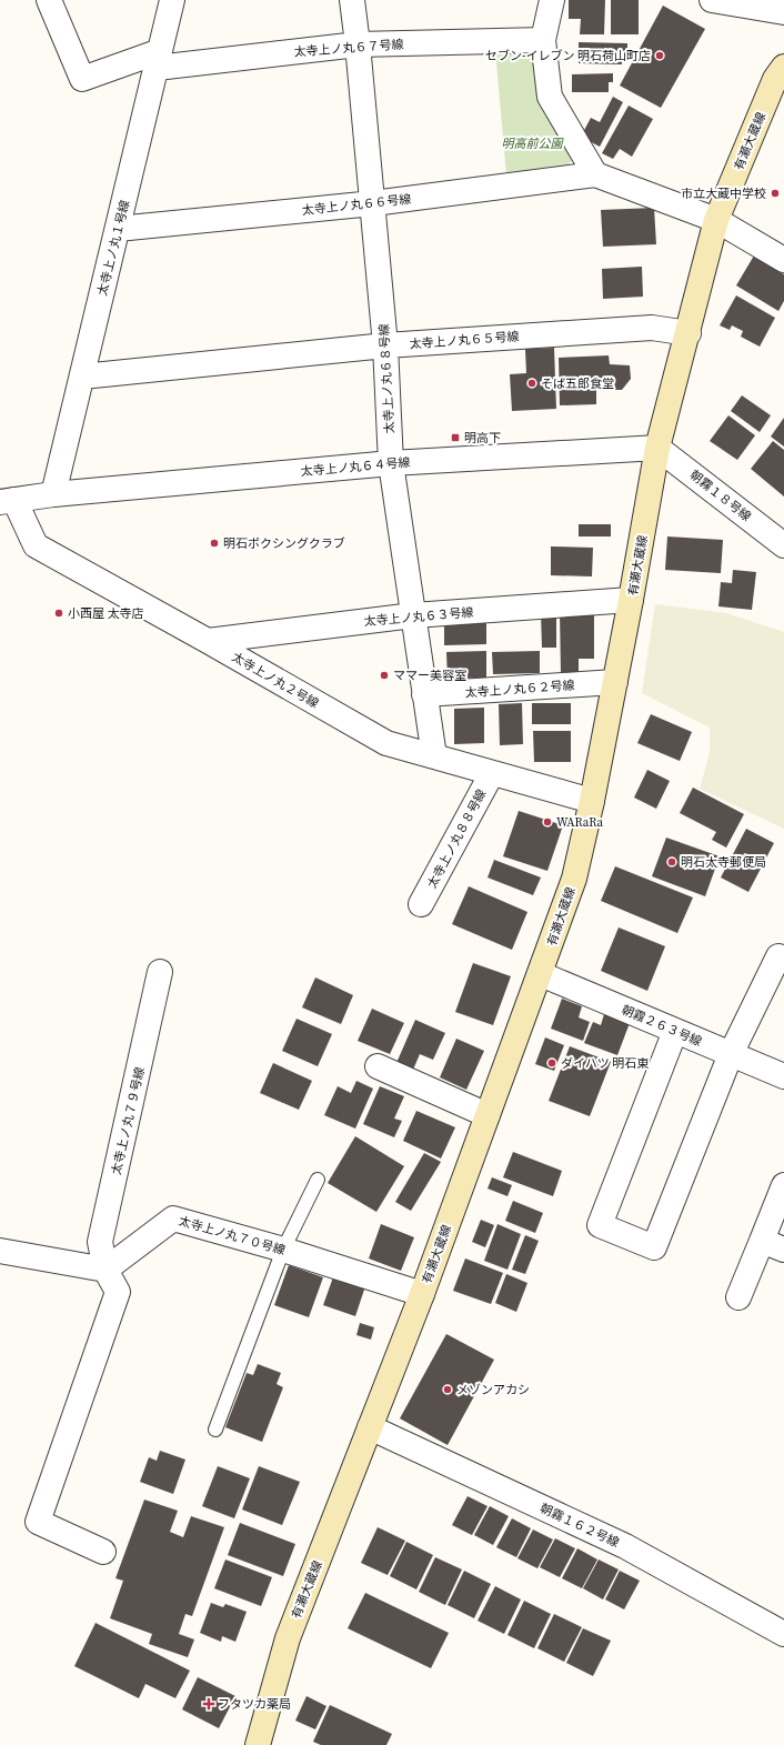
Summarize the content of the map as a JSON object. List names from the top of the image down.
{
  "streets": {
    "main road": ["有瀬大蔵線"],
    "street": [
      "太寺上ノ丸６７号線",
      "太寺上ノ丸６６号線",
      "太寺上ノ丸１号線",
      "太寺上ノ丸６５号線",
      "太寺上ノ丸６８号線",
      "太寺上ノ丸６４号線",
      "朝霧１８号線",
      "太寺上ノ丸６３号線",
      "太寺上ノ丸２号線",
      "太寺上ノ丸６２号線",
      "太寺上ノ丸８８号線",
      "朝霧２６３号線",
      "太寺上ノ丸７９号線",
      "太寺上ノ丸７０号線",
      "朝霧１６２号線"
    ]
  },
  "crossings": [
    ["太寺上ノ丸６７号線", "太寺上ノ丸１号線"],
    ["太寺上ノ丸６７号線", "太寺上ノ丸６８号線"],
    ["有瀬大蔵線", "太寺上ノ丸６５号線"],
    ["有瀬大蔵線", "太寺上ノ丸６４号線"],
    ["有瀬大蔵線", "朝霧１８号線"],
    ["有瀬大蔵線", "太寺上ノ丸６３号線"],
    ["有瀬大蔵線", "太寺上ノ丸２号線"],
    ["有瀬大蔵線", "太寺上ノ丸６２号線"],
    ["有瀬大蔵線", "朝霧２６３号線"],
    ["有瀬大蔵線", "太寺上ノ丸７０号線"],
    ["有瀬大蔵線", "朝霧１６２号線"],
    ["太寺上ノ丸６６号線", "太寺上ノ丸１号線"],
    ["太寺上ノ丸６６号線", "太寺上ノ丸６８号線"],
    ["太寺上ノ丸１号線", "太寺上ノ丸６５号線"],
    ["太寺上ノ丸１号線", "太寺上ノ丸６４号線"],
    ["太寺上ノ丸６５号線", "太寺上ノ丸６８号線"],
    ["太寺上ノ丸６８号線", "太寺上ノ丸６４号線"],
    ["太寺上ノ丸６８号線", "太寺上ノ丸６３号線"],
    ["太寺上ノ丸６８号線", "太寺上ノ丸２号線"],
    ["太寺上ノ丸６８号線", "太寺上ノ丸６２号線"],
    ["太寺上ノ丸６４号線", "朝霧１８号線"],
    ["太寺上ノ丸６４号線", "太寺上ノ丸２号線"],
    ["太寺上ノ丸６３号線", "太寺上ノ丸２号線"],
    ["太寺上ノ丸２号線", "太寺上ノ丸８８号線"],
    ["太寺上ノ丸７９号線", "太寺上ノ丸７０号線"]
  ],
  "parks": ["明高前公園"],
  "places": {
    "other": [
      "セブン-イレブン 明石荷山町店",
      "市立大蔵中学校",
      "そば五郎食堂",
      "明石ボクシングクラブ",
      "小西屋 太寺店",
      "ママー美容室",
      "WARaRa",
      "明石太寺郵便局",
      "ダイハツ 明石東",
      "メゾンアカシ"
    ],
    "transit": ["明高下"],
    "health": ["フタツカ薬局"]
  }
}
